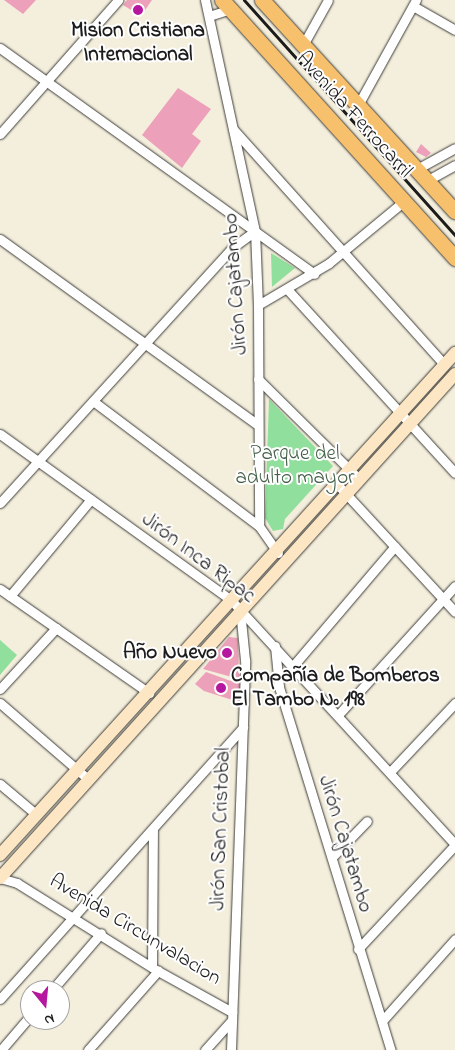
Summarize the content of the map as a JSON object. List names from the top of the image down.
{
  "streets": {
    "main road": ["Avenida Ferrocarril"],
    "street": [
      "Jirón Cajatambo",
      "Jirón Inca Ripac",
      "Jirón San Cristobal",
      "Avenida Circunvalacion"
    ]
  },
  "crossings": [
    ["Jirón Cajatambo", "Jirón Inca Ripac"],
    ["Jirón Inca Ripac", "Jirón San Cristobal"],
    ["Jirón San Cristobal", "Avenida Circunvalacion"]
  ],
  "parks": ["Parque del adulto mayor"],
  "places": ["Mision Cristiana Internacional", "Año Nuevo", "Compañía de Bomberos El Tambo Nº 198"],
  "north": "bottom"
}
